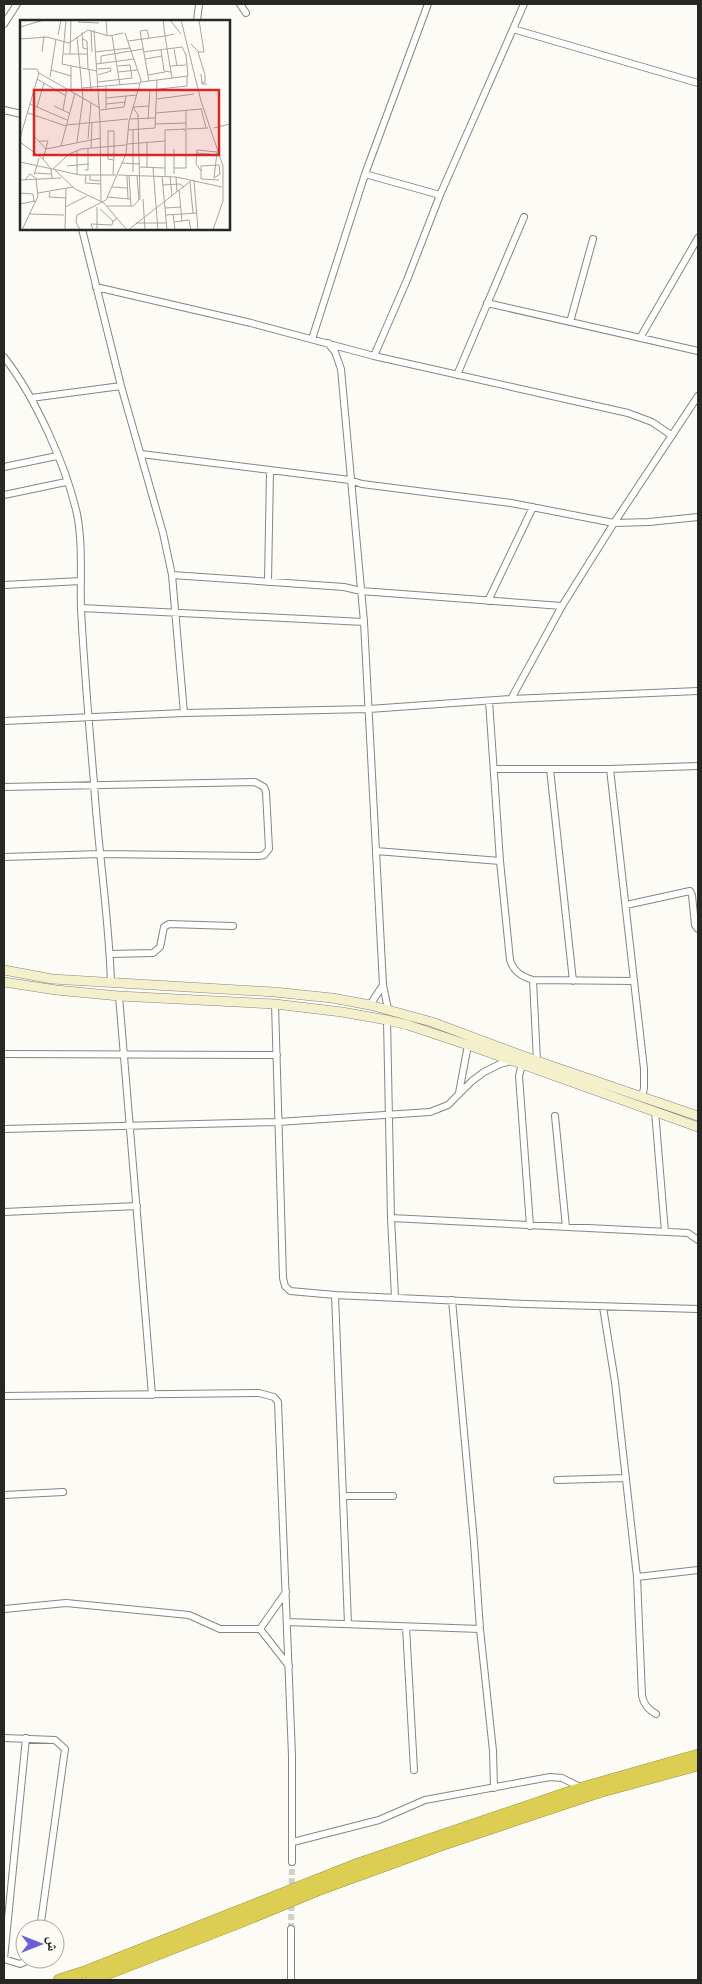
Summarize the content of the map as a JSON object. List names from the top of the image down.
{
  "north": "right"
}
